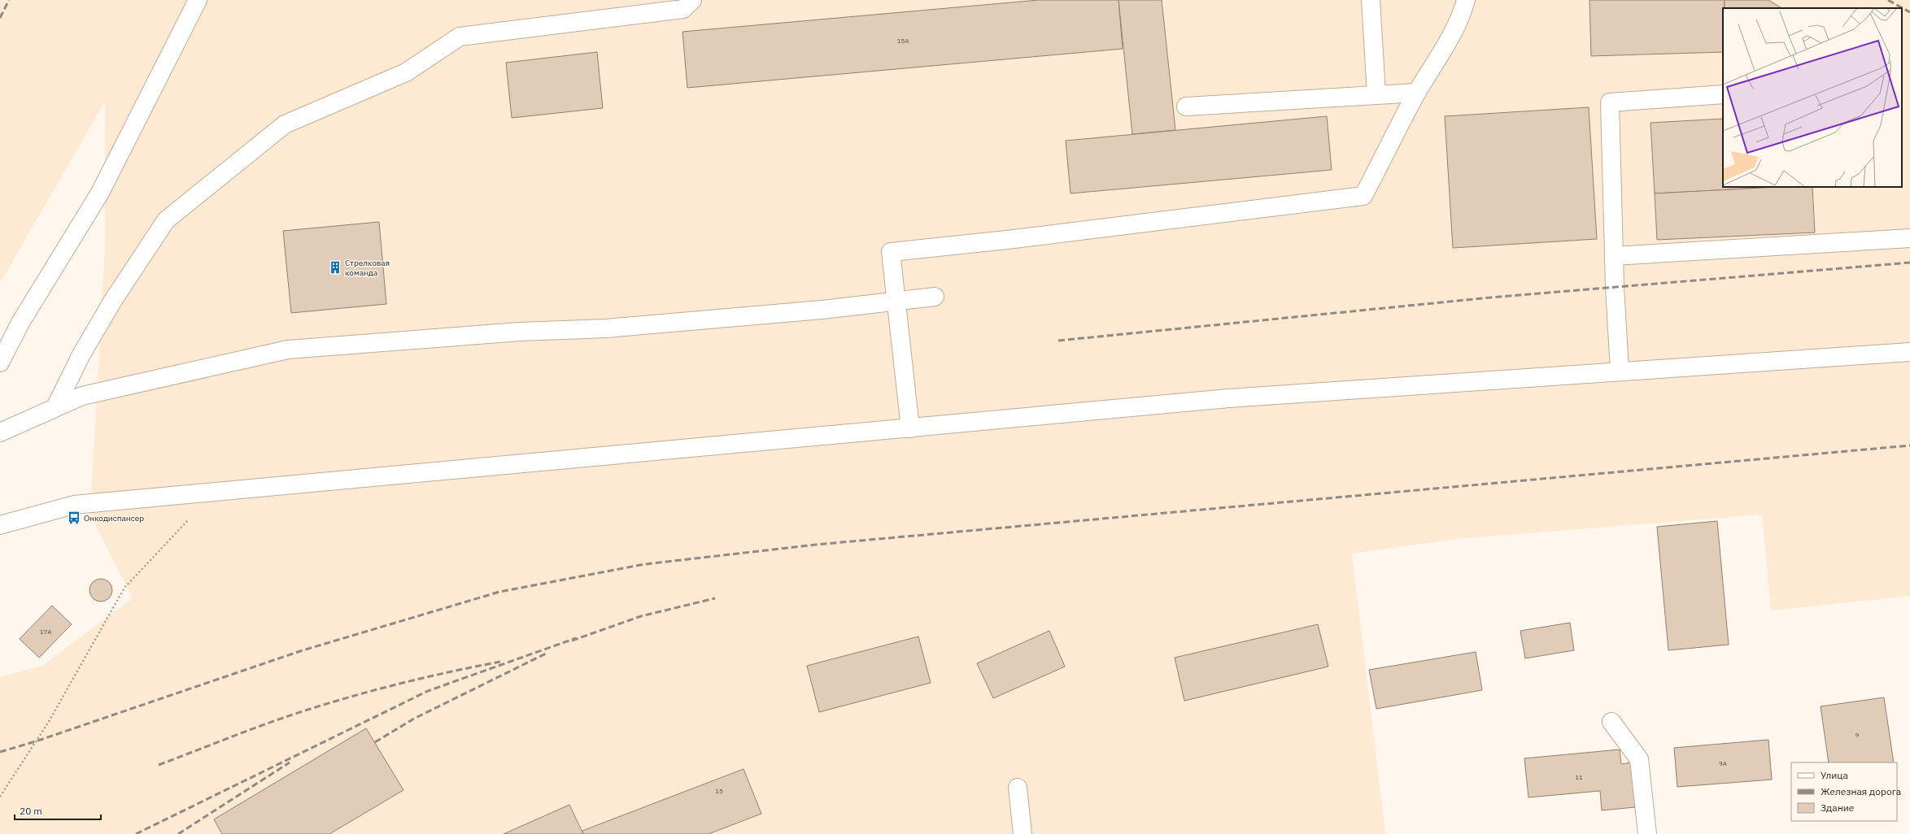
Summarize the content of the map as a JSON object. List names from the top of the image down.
{
  "places": {
    "building": ["Стрелковая команда"],
    "bus stop": ["Онкодиспансер"]
  },
  "house_numbers": [
    "15А",
    "17А",
    "9",
    "9А",
    "11",
    "15"
  ],
  "legend": ["Улица", "Железная дорога", "Здание"],
  "scale_bar": "20 m"
}
